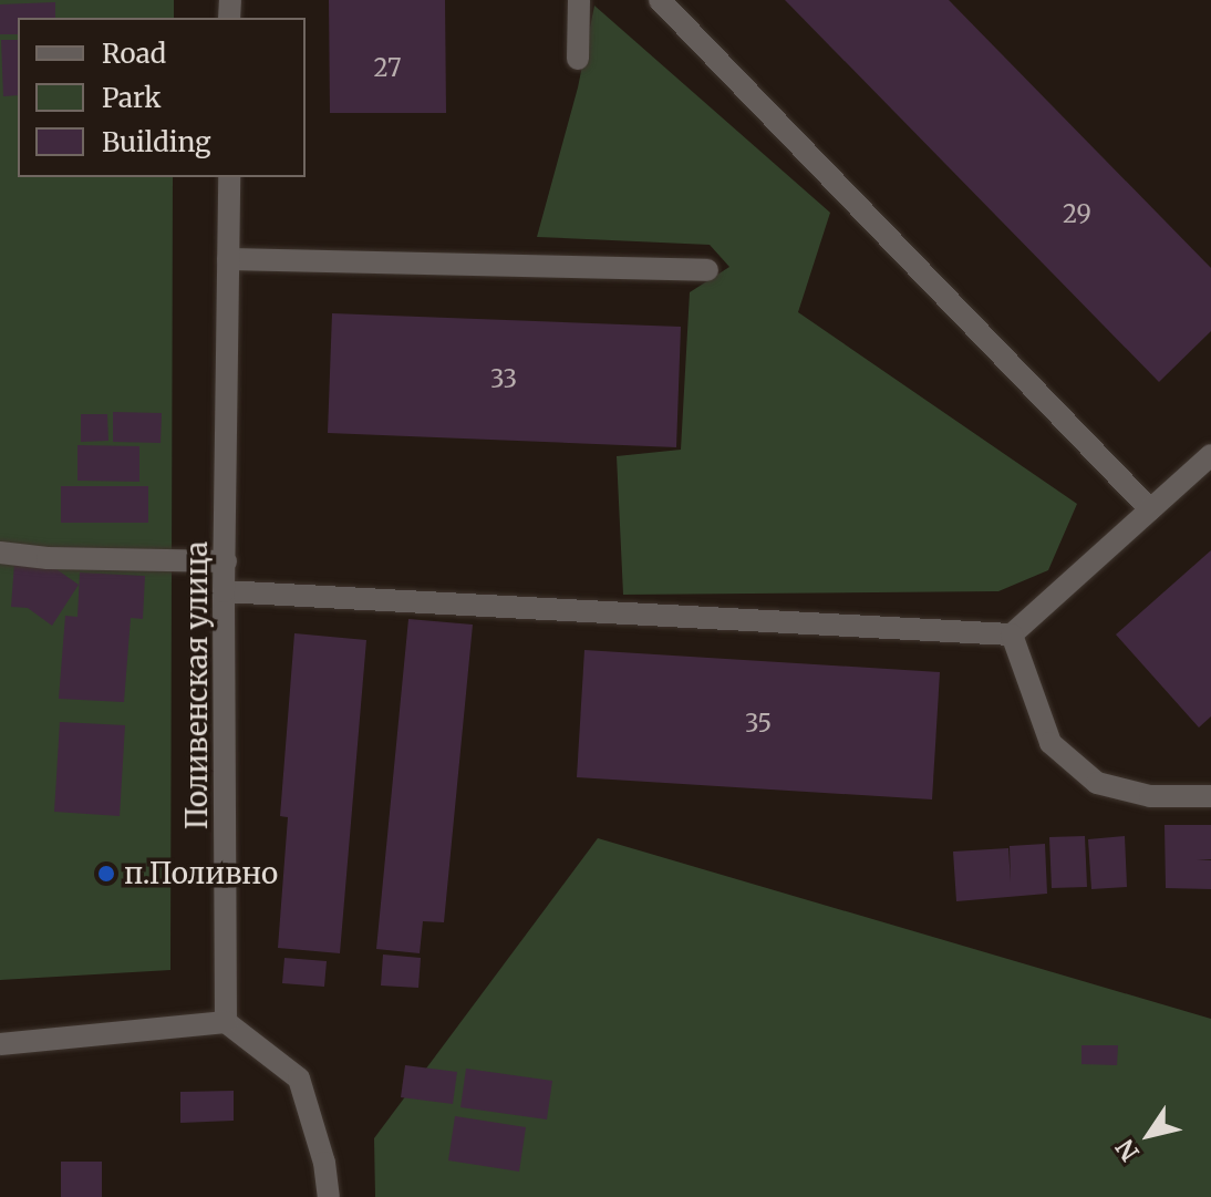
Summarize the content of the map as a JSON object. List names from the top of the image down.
{
  "streets": {
    "street": ["Поливенская улица"]
  },
  "places": ["п.Поливно"],
  "house_numbers": [
    "27",
    "29",
    "33",
    "35"
  ],
  "legend": ["Road", "Park", "Building"],
  "north": "bottom left"
}
